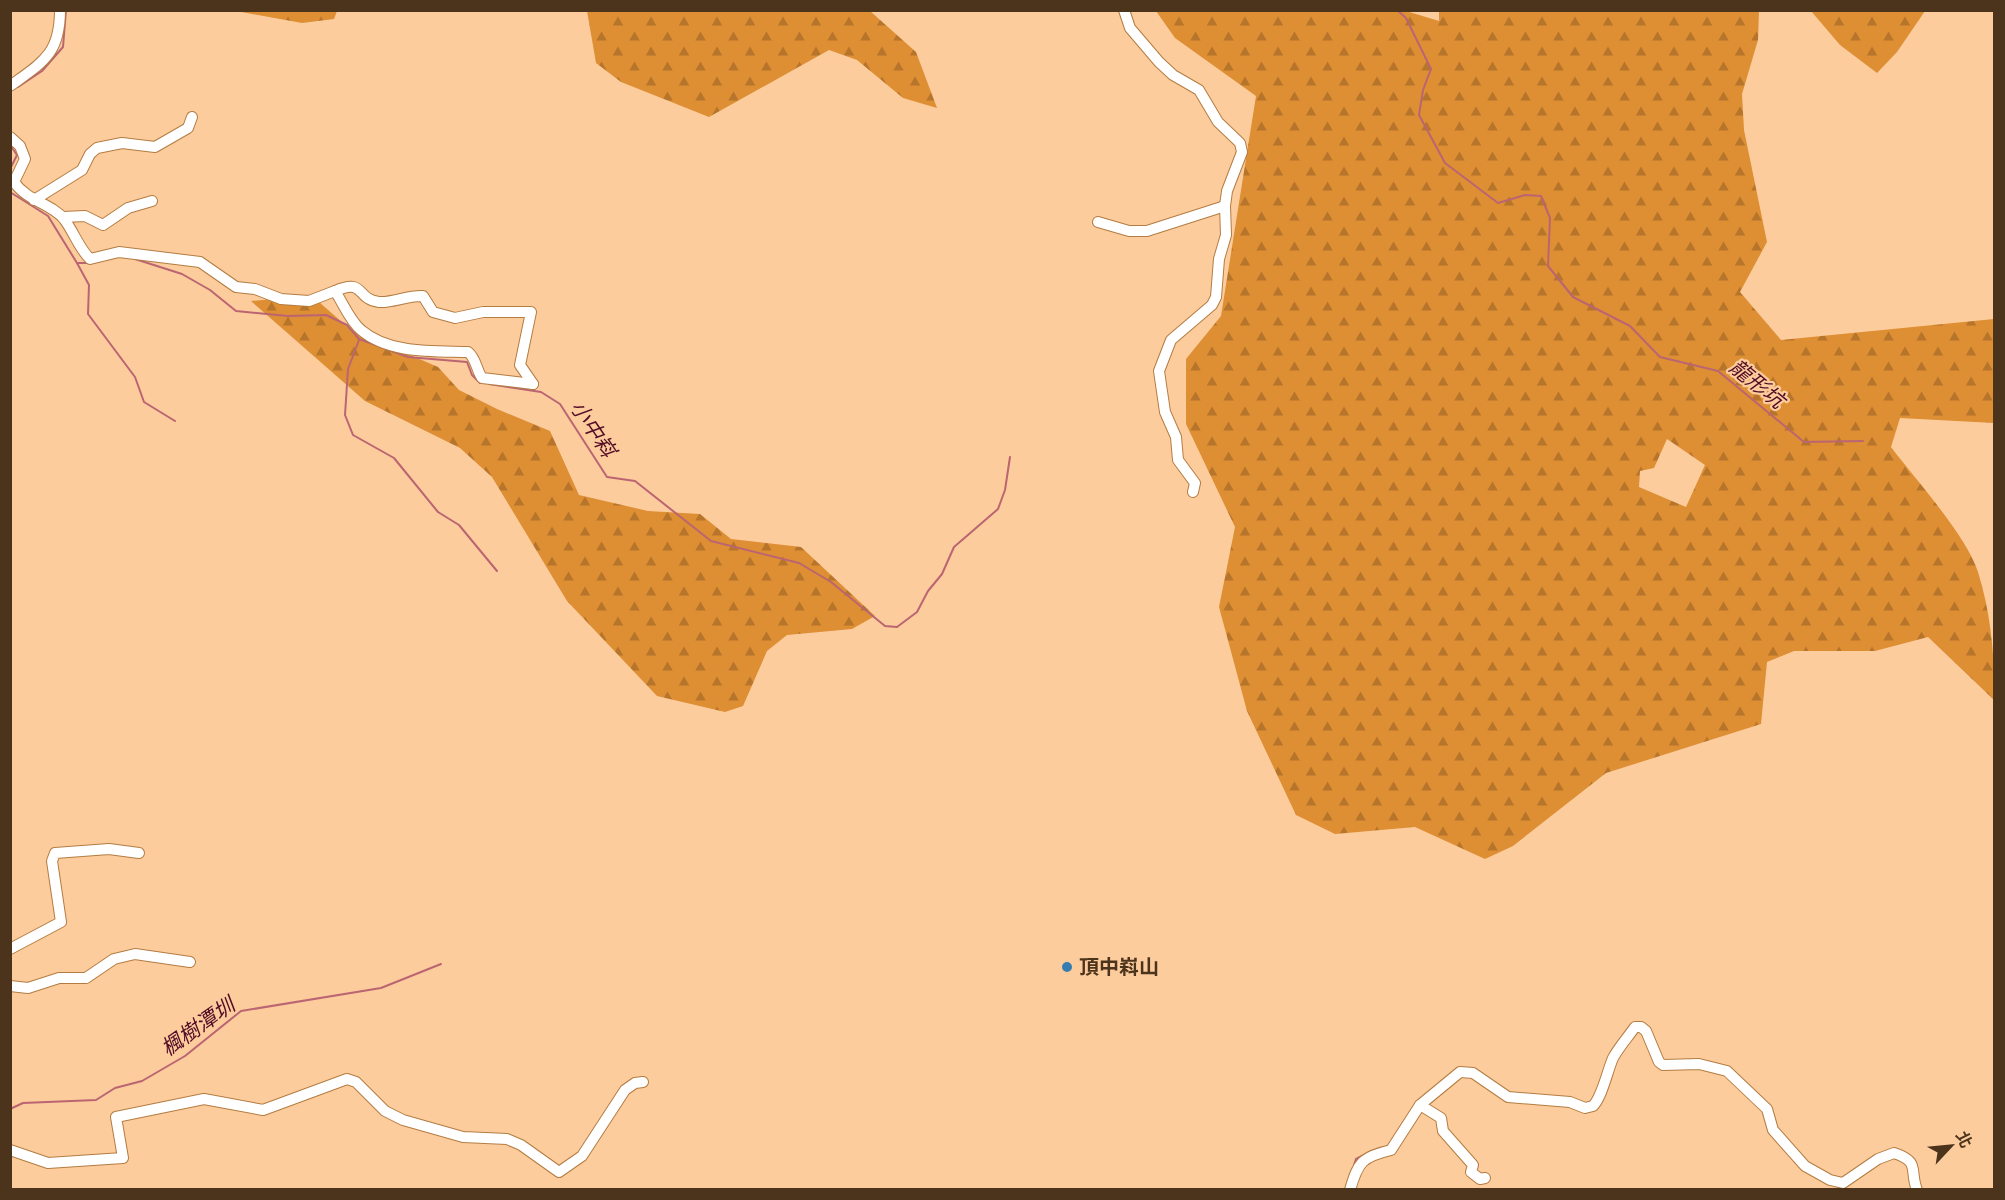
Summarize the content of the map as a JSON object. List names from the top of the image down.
{
  "water": ["龍形坑", "小中嵙", "楓樹潭圳"],
  "places": ["頂中嵙山"],
  "north": "top right"
}
